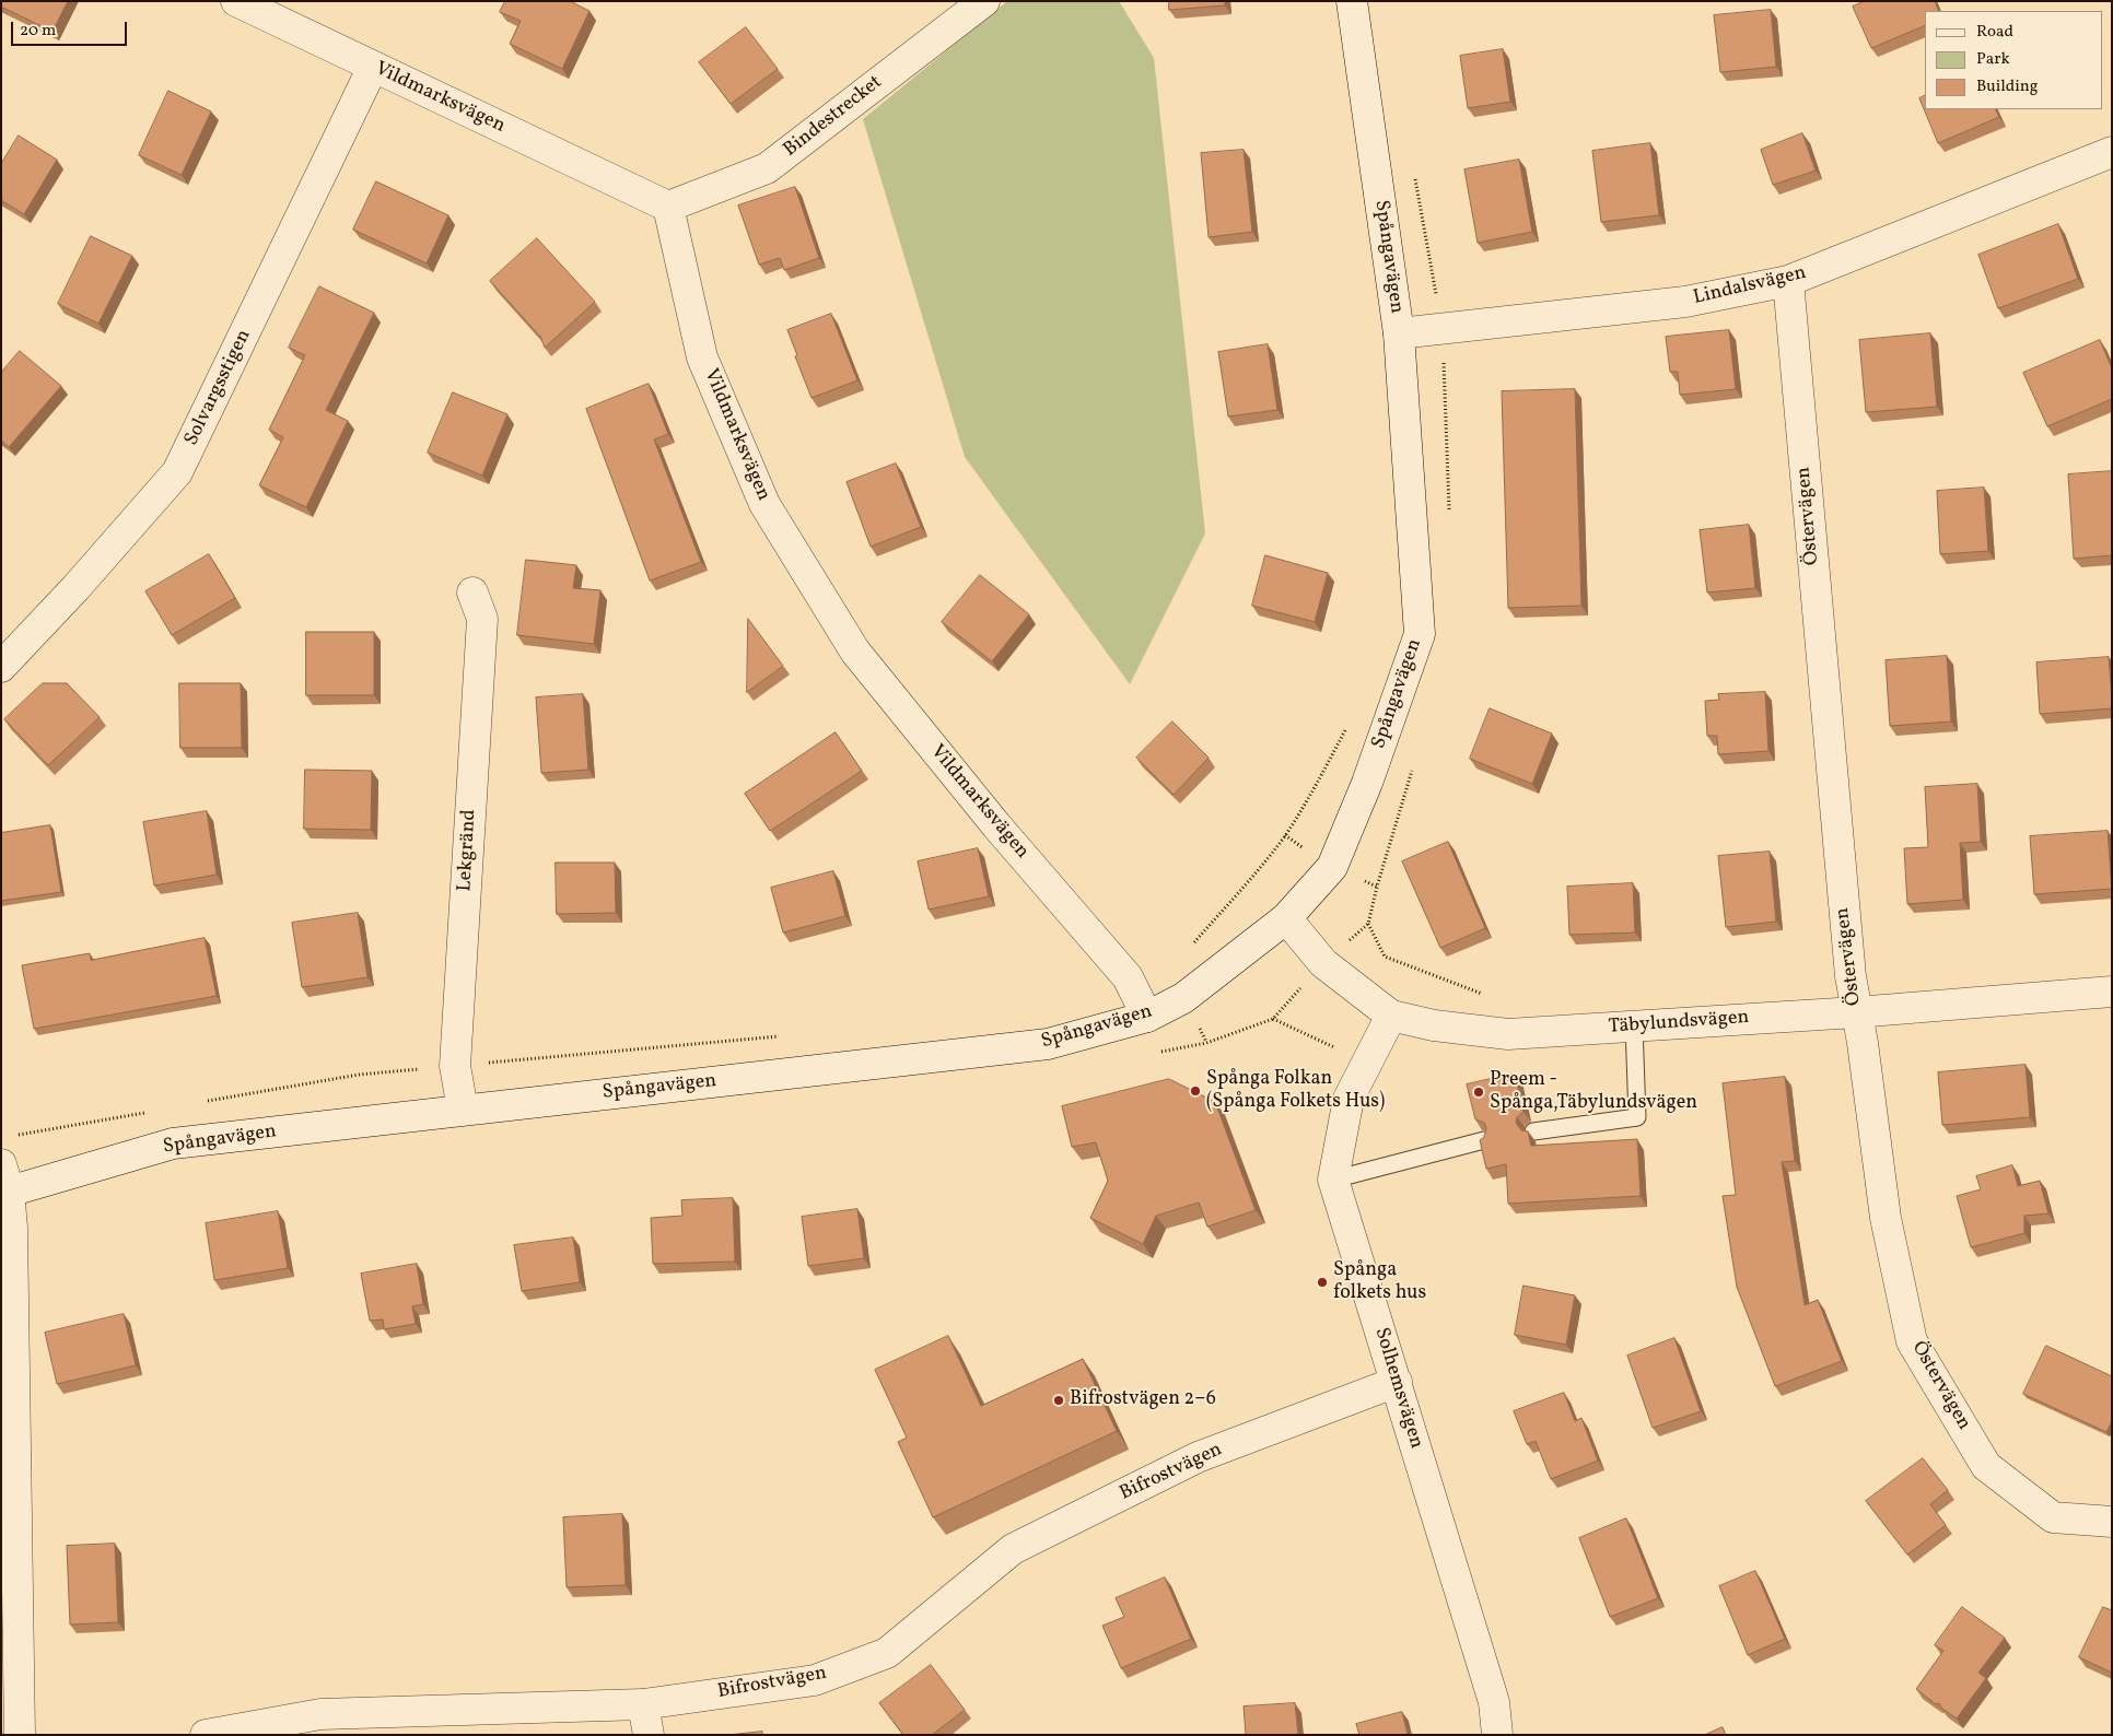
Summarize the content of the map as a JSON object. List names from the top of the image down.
{
  "streets": {
    "street": [
      "Vildmarksvägen",
      "Bindestrecket",
      "Spångavägen",
      "Lindalsvägen",
      "Solvargsstigen",
      "Östervägen",
      "Lekgränd",
      "Täbylundsvägen",
      "Solhemsvägen",
      "Bifrostvägen"
    ]
  },
  "crossings": [
    ["Vildmarksvägen", "Bindestrecket"],
    ["Vildmarksvägen", "Spångavägen"],
    ["Vildmarksvägen", "Solvargsstigen"],
    ["Spångavägen", "Lindalsvägen"],
    ["Spångavägen", "Lekgränd"],
    ["Spångavägen", "Täbylundsvägen"],
    ["Lindalsvägen", "Östervägen"],
    ["Östervägen", "Täbylundsvägen"],
    ["Täbylundsvägen", "Solhemsvägen"],
    ["Solhemsvägen", "Bifrostvägen"]
  ],
  "places": [
    "Spånga Folkan (Spånga Folkets Hus)",
    "Preem - Spånga,Täbylundsvägen",
    "Spånga folkets hus",
    "Bifrostvägen 2–6"
  ],
  "legend": ["Road", "Park", "Building"],
  "scale_bar": "20 m"
}
